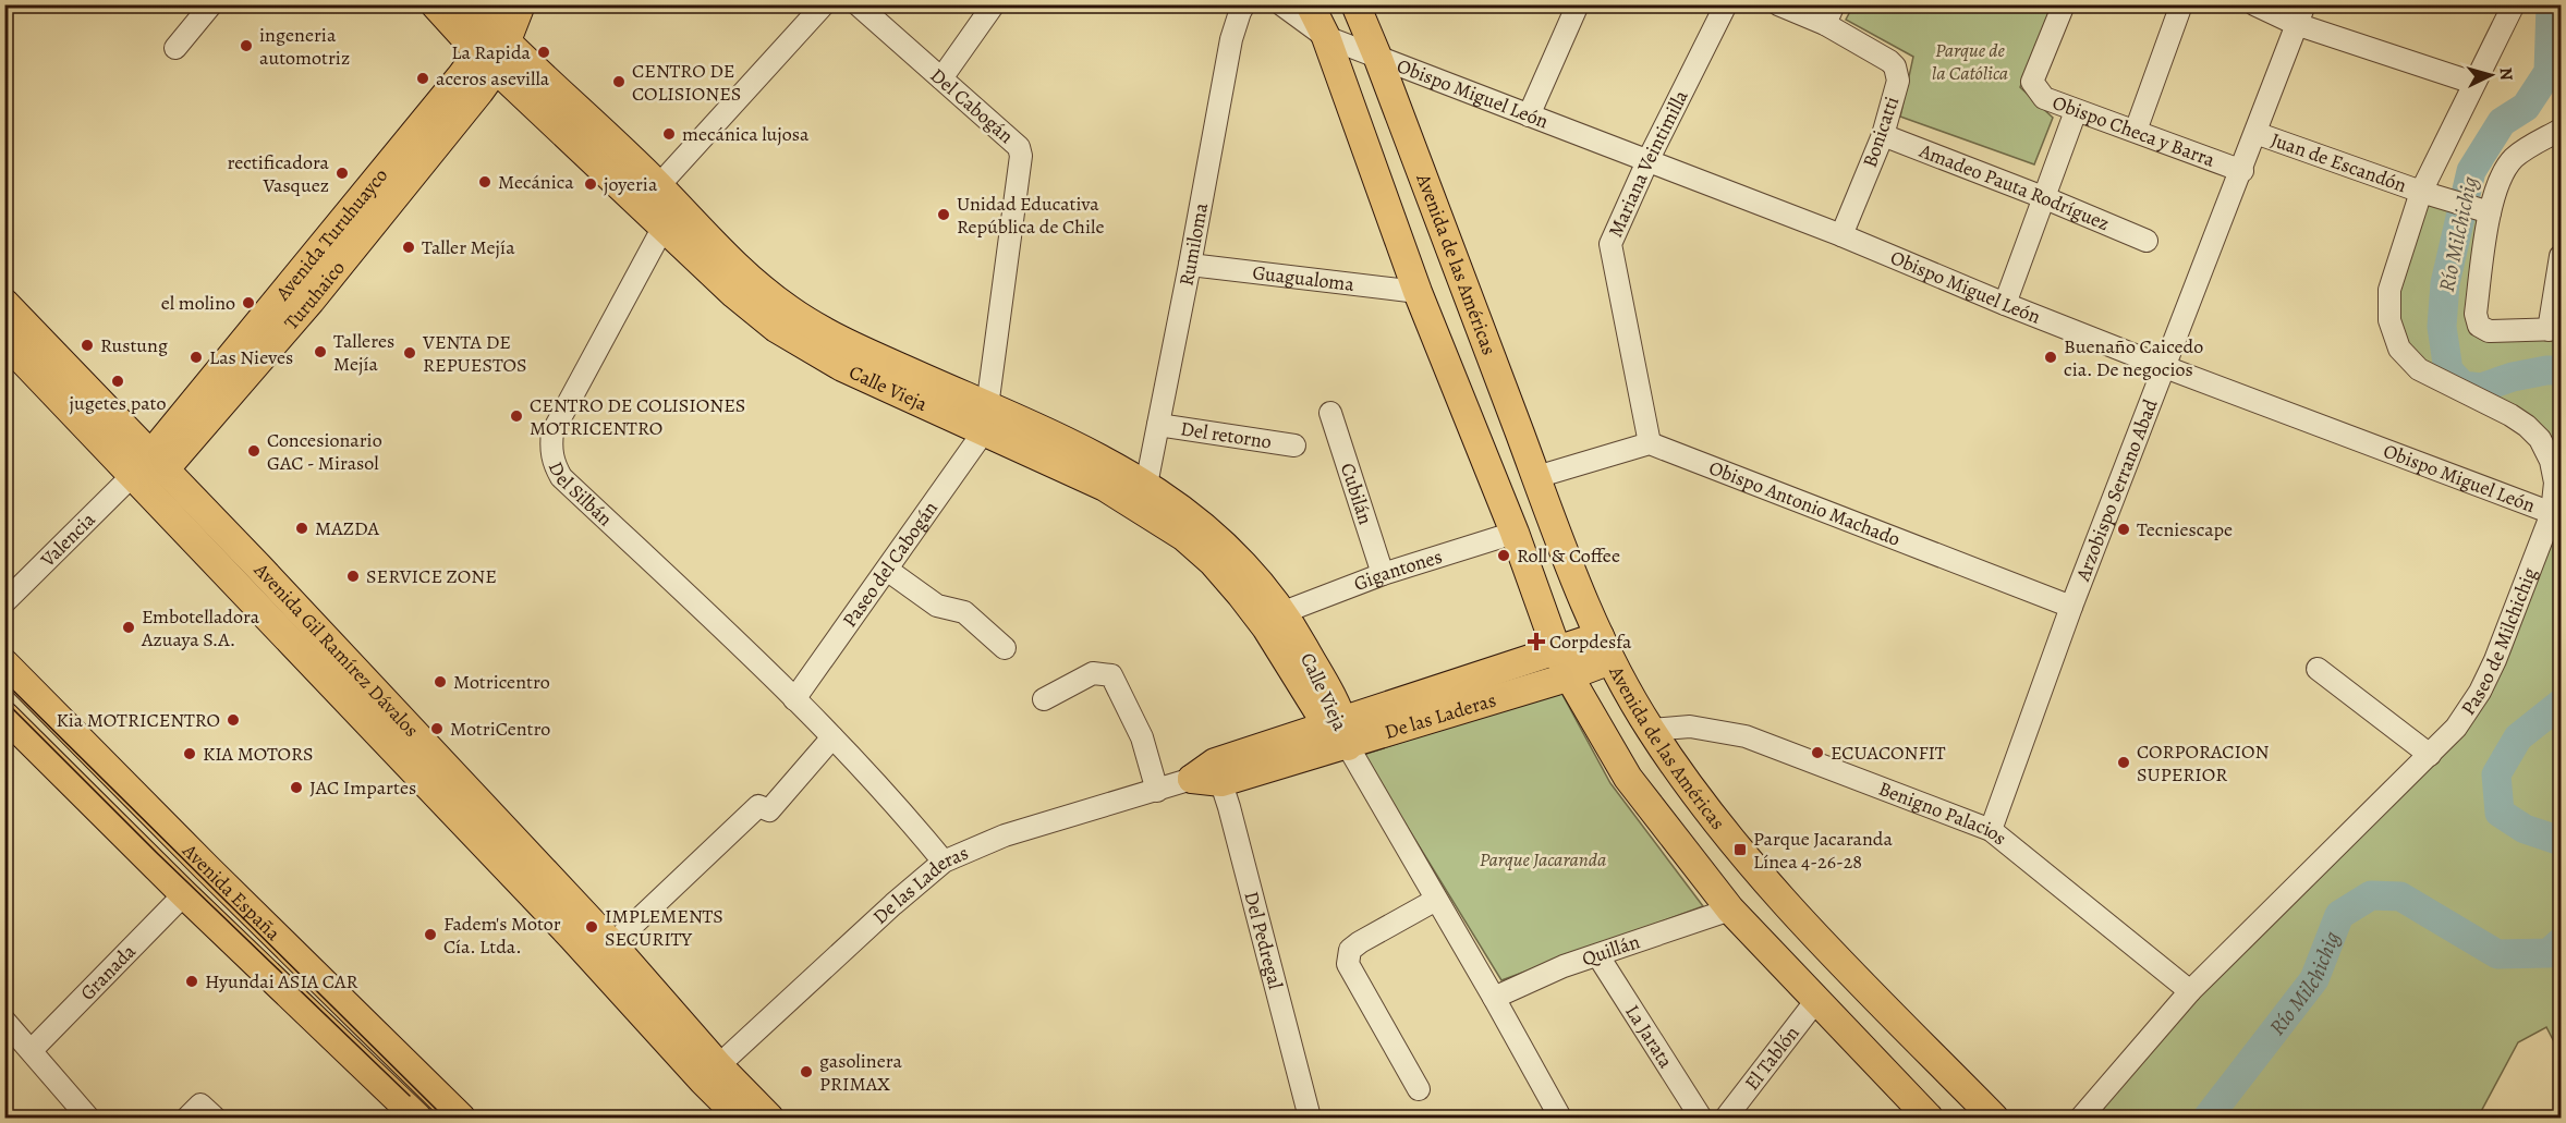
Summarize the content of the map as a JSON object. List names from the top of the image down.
{
  "streets": {
    "main road": [
      "Avenida Turuhuayco",
      "Avenida de las Américas",
      "Calle Vieja",
      "Avenida Gil Ramírez Dávalos",
      "De las Laderas",
      "Avenida España"
    ],
    "street": [
      "Obispo Miguel León",
      "Del Cabogán",
      "Obispo Checa y Barra",
      "Bonicatti",
      "Mariana Veintimilla",
      "Juan de Escandón",
      "Amadeo Pauta Rodríguez",
      "Rumiloma",
      "Guagualoma",
      "Del retorno",
      "Arzobispo Serrano Abad",
      "Del Silbán",
      "Cubilán",
      "Obispo Antonio Machado",
      "Valencia",
      "Paseo del Cabogán",
      "Gigantones",
      "Paseo de Milchichig",
      "Benigno Palacios",
      "Del Pedregal",
      "Quillán",
      "Granada",
      "La Jarata",
      "El Tablón"
    ]
  },
  "crossings": [
    ["Obispo Miguel León", "Bonicatti"],
    ["Obispo Miguel León", "Mariana Veintimilla"],
    ["Obispo Miguel León", "Avenida de las Américas"],
    ["Obispo Miguel León", "Arzobispo Serrano Abad"],
    ["Obispo Miguel León", "Paseo de Milchichig"],
    ["Del Cabogán", "Calle Vieja"],
    ["Del Cabogán", "Paseo del Cabogán"],
    ["Obispo Checa y Barra", "Arzobispo Serrano Abad"],
    ["Bonicatti", "Amadeo Pauta Rodríguez"],
    ["Mariana Veintimilla", "Obispo Antonio Machado"],
    ["Juan de Escandón", "Arzobispo Serrano Abad"],
    ["Juan de Escandón", "Paseo de Milchichig"],
    ["Avenida Turuhuayco", "Calle Vieja"],
    ["Avenida Turuhuayco", "Avenida Gil Ramírez Dávalos"],
    ["Rumiloma", "Guagualoma"],
    ["Rumiloma", "Calle Vieja"],
    ["Rumiloma", "Del retorno"],
    ["Avenida de las Américas", "De las Laderas"],
    ["Avenida de las Américas", "Benigno Palacios"],
    ["Calle Vieja", "Del Silbán"],
    ["Calle Vieja", "Paseo del Cabogán"],
    ["Calle Vieja", "Gigantones"],
    ["Calle Vieja", "De las Laderas"],
    ["Calle Vieja", "Quillán"],
    ["Arzobispo Serrano Abad", "Obispo Antonio Machado"],
    ["Arzobispo Serrano Abad", "Benigno Palacios"],
    ["Del Silbán", "Paseo del Cabogán"],
    ["Del Silbán", "De las Laderas"],
    ["Cubilán", "Gigantones"],
    ["Valencia", "Avenida Gil Ramírez Dávalos"],
    ["Paseo de Milchichig", "Benigno Palacios"],
    ["Avenida Gil Ramírez Dávalos", "De las Laderas"],
    ["De las Laderas", "Del Pedregal"],
    ["Avenida España", "Granada"],
    ["Quillán", "La Jarata"]
  ],
  "water": ["Río Milchichig"],
  "parks": ["Parque de la Católica", "Parque Jacaranda"],
  "places": {
    "other": [
      "ingeneria automotriz",
      "La Rapida",
      "aceros asevilla",
      "CENTRO DE COLISIONES",
      "mecánica lujosa",
      "rectificadora Vasquez",
      "Mecánica",
      "joyeria",
      "Unidad Educativa República de Chile",
      "Taller Mejía",
      "el molino",
      "Rustung",
      "Talleres Mejía",
      "VENTA DE REPUESTOS",
      "Las Nieves",
      "Buenaño Caicedo cia. De negocios",
      "jugetes pato",
      "CENTRO DE COLISIONES MOTRICENTRO",
      "Concesionario GAC - Mirasol",
      "MAZDA",
      "Tecniescape",
      "Roll & Coffee",
      "SERVICE ZONE",
      "Embotelladora Azuaya S.A.",
      "Motricentro",
      "Kia MOTRICENTRO",
      "MotriCentro",
      "ECUACONFIT",
      "KIA MOTORS",
      "CORPORACION SUPERIOR",
      "JAC Impartes",
      "IMPLEMENTS SECURITY",
      "Fadem's Motor Cía. Ltda.",
      "Hyundai ASIA CAR",
      "gasolinera PRIMAX"
    ],
    "health": ["Corpdesfa"],
    "transit": ["Parque Jacaranda Línea 4-26-28"]
  },
  "north": "right"
}
